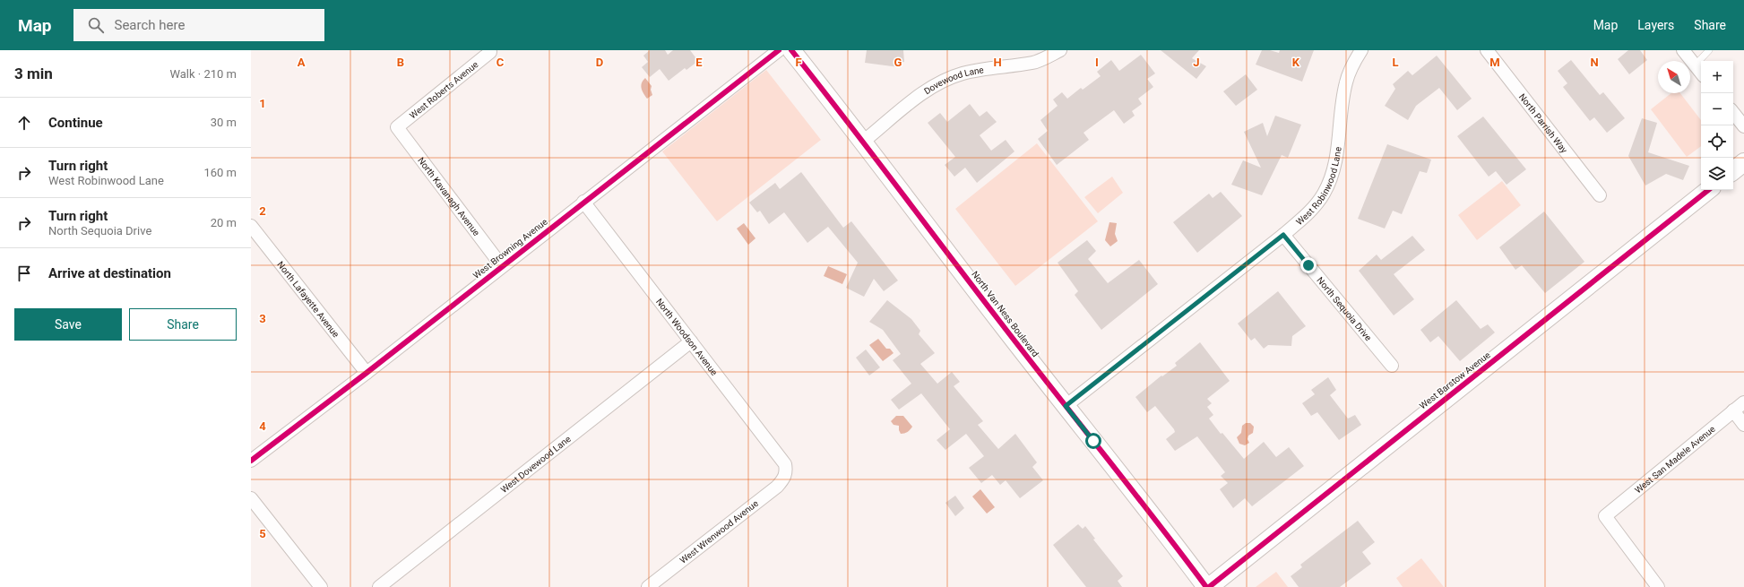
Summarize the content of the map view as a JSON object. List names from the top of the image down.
{
  "streets": {
    "street": [
      "Dovewood Lane",
      "West Roberts Avenue",
      "North Parrish Way",
      "West Robinwood Lane",
      "North Kavanagh Avenue",
      "West Browning Avenue",
      "North Lafayette Avenue",
      "North Sequoia Drive",
      "North Van Ness Boulevard",
      "North Woodson Avenue",
      "West Barstow Avenue",
      "West San Madele Avenue",
      "West Dovewood Lane",
      "West Wrenwood Avenue"
    ]
  },
  "crossings": [
    ["Dovewood Lane", "North Van Ness Boulevard"],
    ["West Roberts Avenue", "North Kavanagh Avenue"],
    ["West Robinwood Lane", "North Sequoia Drive"],
    ["West Robinwood Lane", "North Van Ness Boulevard"],
    ["North Kavanagh Avenue", "West Browning Avenue"],
    ["West Browning Avenue", "North Lafayette Avenue"],
    ["West Browning Avenue", "North Woodson Avenue"],
    ["North Woodson Avenue", "West Dovewood Lane"],
    ["North Woodson Avenue", "West Wrenwood Avenue"]
  ],
  "north": "top left",
  "page": {
    "header": "Map",
    "search": "Search here",
    "nav": ["Map", "Layers", "Share"],
    "heading": ["3 min", "Walk · 210 m"],
    "map_buttons": ["+", "−"],
    "list": [
      ["Continue", "30 m"],
      ["Turn right", "West Robinwood Lane", "160 m"],
      ["Turn right", "North Sequoia Drive", "20 m"],
      "Arrive at destination"
    ],
    "buttons": ["Save", "Share"]
  },
  "grid": {
    "columns": [
      "A",
      "B",
      "C",
      "D",
      "E",
      "F",
      "G",
      "H",
      "I",
      "J",
      "K",
      "L",
      "M",
      "N"
    ],
    "rows": [
      "1",
      "2",
      "3",
      "4",
      "5"
    ]
  }
}
